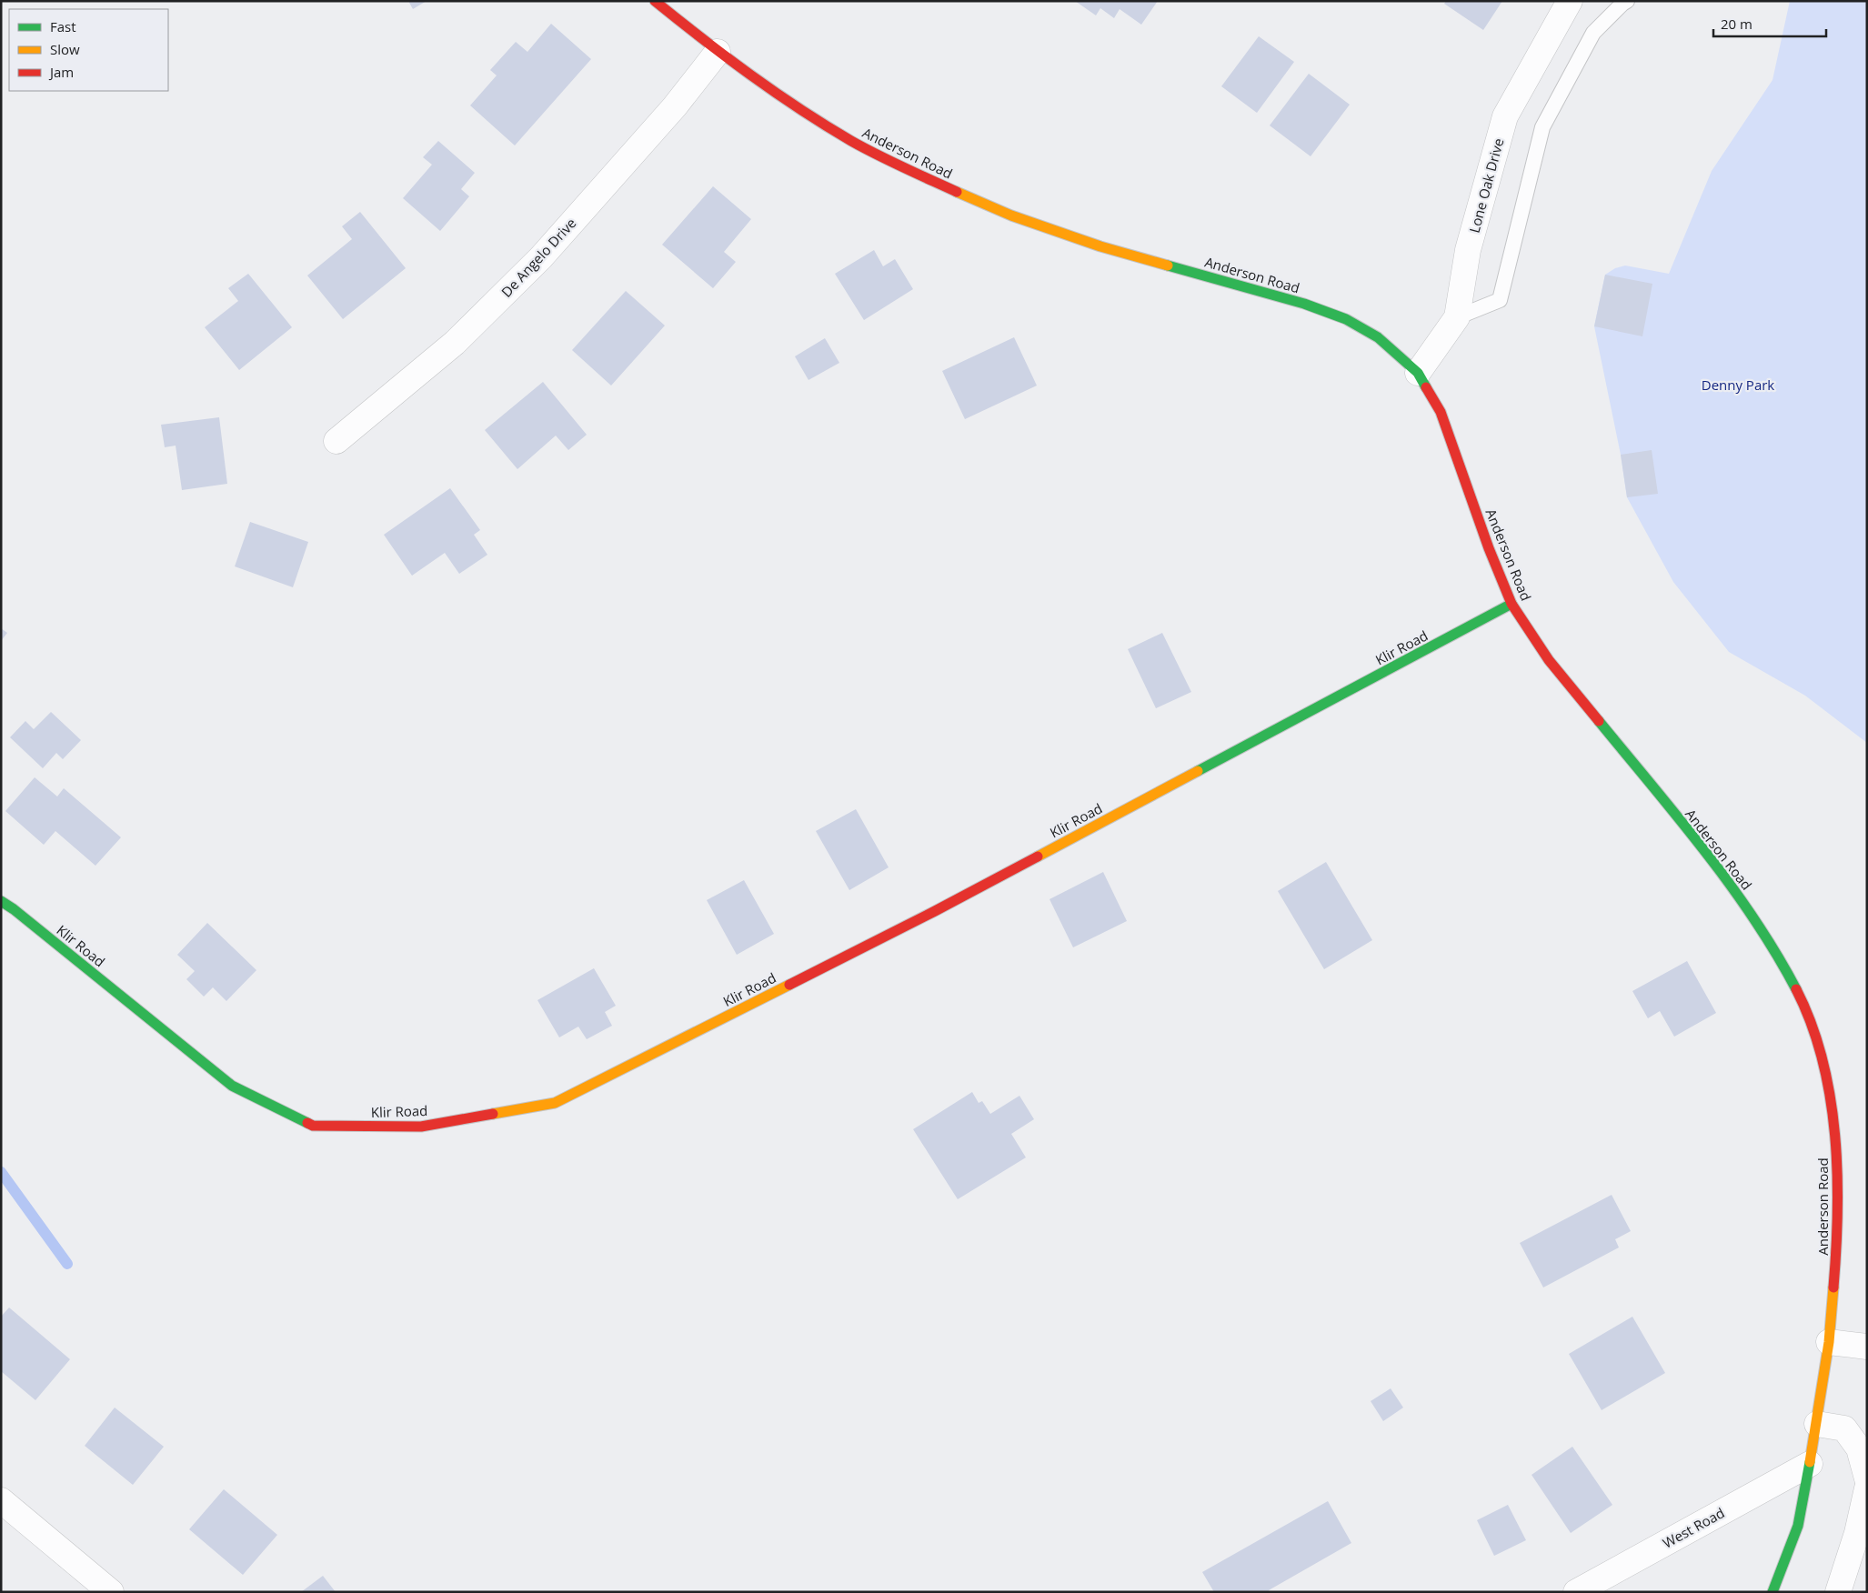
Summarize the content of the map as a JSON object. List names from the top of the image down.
{
  "streets": {
    "street": [
      "Anderson Road",
      "Lone Oak Drive",
      "De Angelo Drive",
      "Klir Road",
      "West Road"
    ]
  },
  "crossings": [
    ["Anderson Road", "Lone Oak Drive"],
    ["Anderson Road", "De Angelo Drive"],
    ["Anderson Road", "Klir Road"],
    ["Anderson Road", "West Road"]
  ],
  "parks": ["Denny Park"],
  "legend": ["Fast", "Slow", "Jam"],
  "scale_bar": "20 m"
}
